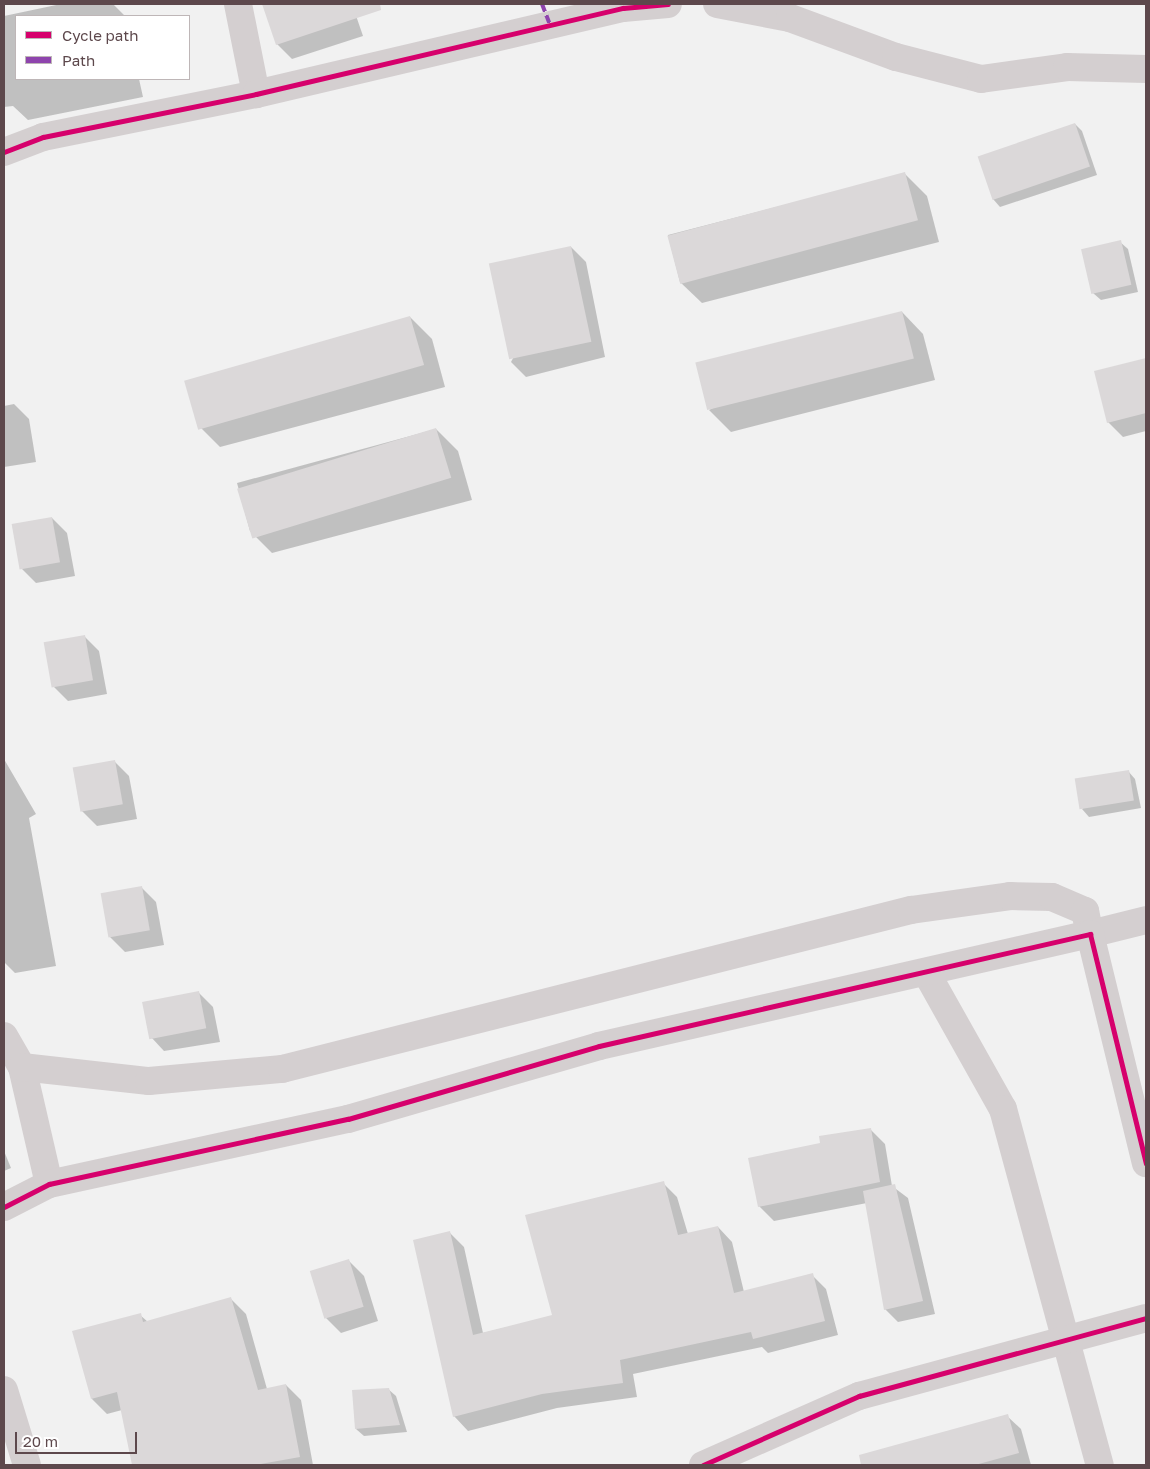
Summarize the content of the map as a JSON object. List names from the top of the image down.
{
  "legend": ["Cycle path", "Path"],
  "scale_bar": "20 m"
}
